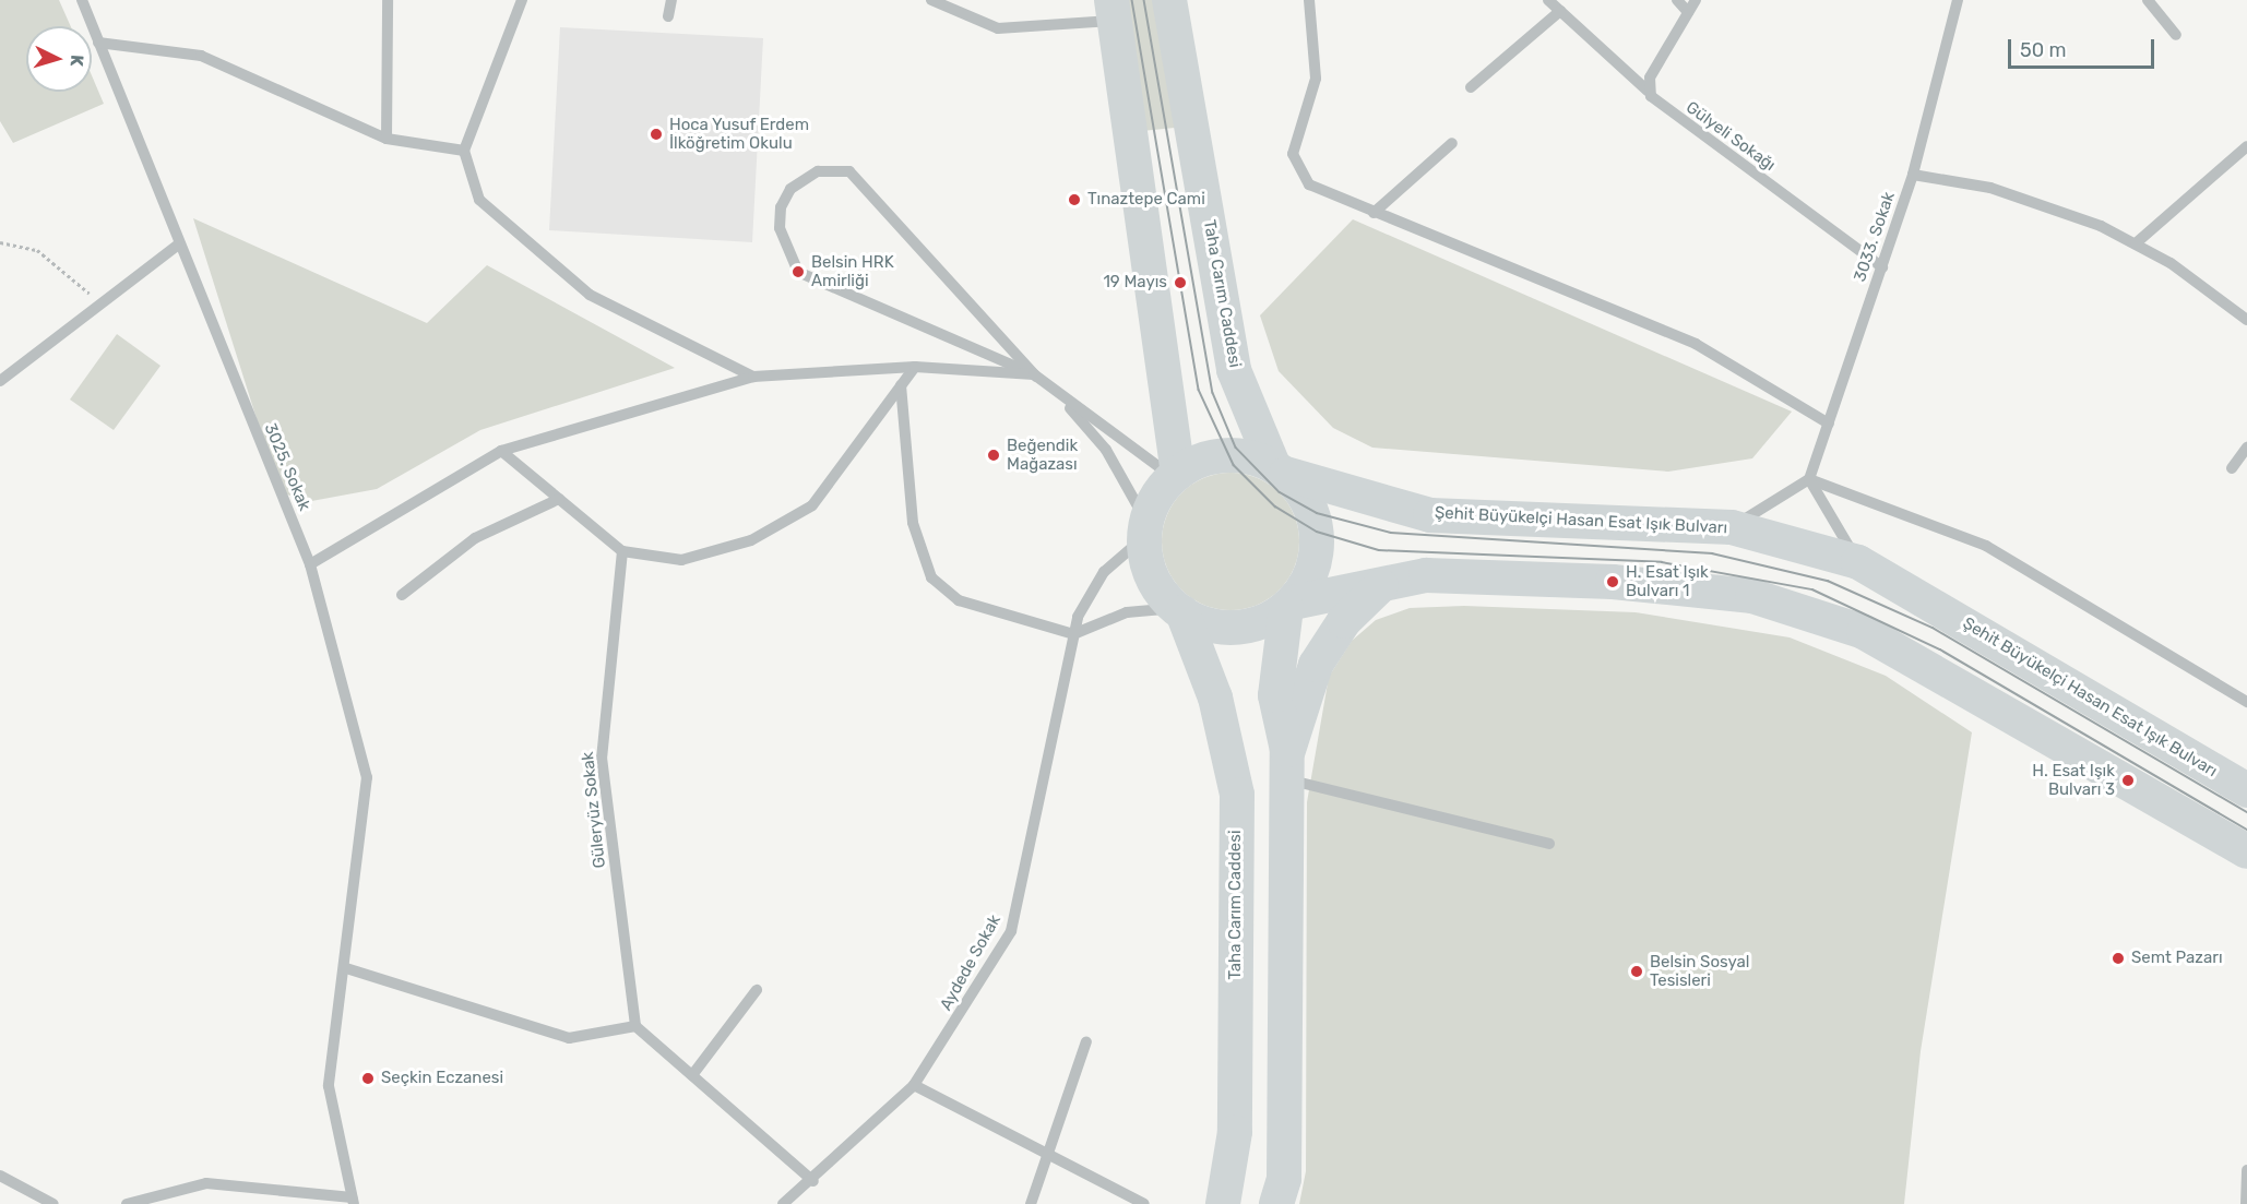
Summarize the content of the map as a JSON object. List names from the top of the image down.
{
  "streets": {
    "main road": ["Taha Carım Caddesi", "Şehit Büyükelçi Hasan Esat Işık Bulvarı"],
    "street": [
      "Gülyeli Sokağı",
      "3033. Sokak",
      "3025. Sokak",
      "Güleryüz Sokak",
      "Aydede Sokak"
    ]
  },
  "crossings": [
    ["Gülyeli Sokağı", "3033. Sokak"],
    ["Taha Carım Caddesi", "Şehit Büyükelçi Hasan Esat Işık Bulvarı"],
    ["Taha Carım Caddesi", "Aydede Sokak"],
    ["Şehit Büyükelçi Hasan Esat Işık Bulvarı", "Aydede Sokak"]
  ],
  "places": [
    "Hoca Yusuf Erdem İlköğretim Okulu",
    "Tınaztepe Cami",
    "Belsin HRK Amirliği",
    "19 Mayıs",
    "Beğendik Mağazası",
    "H. Esat Işık Bulvarı 1",
    "H. Esat Işık Bulvarı 3",
    "Semt Pazarı",
    "Belsin Sosyal Tesisleri",
    "Seçkin Eczanesi"
  ],
  "scale_bar": "50 m",
  "north": "right"
}
